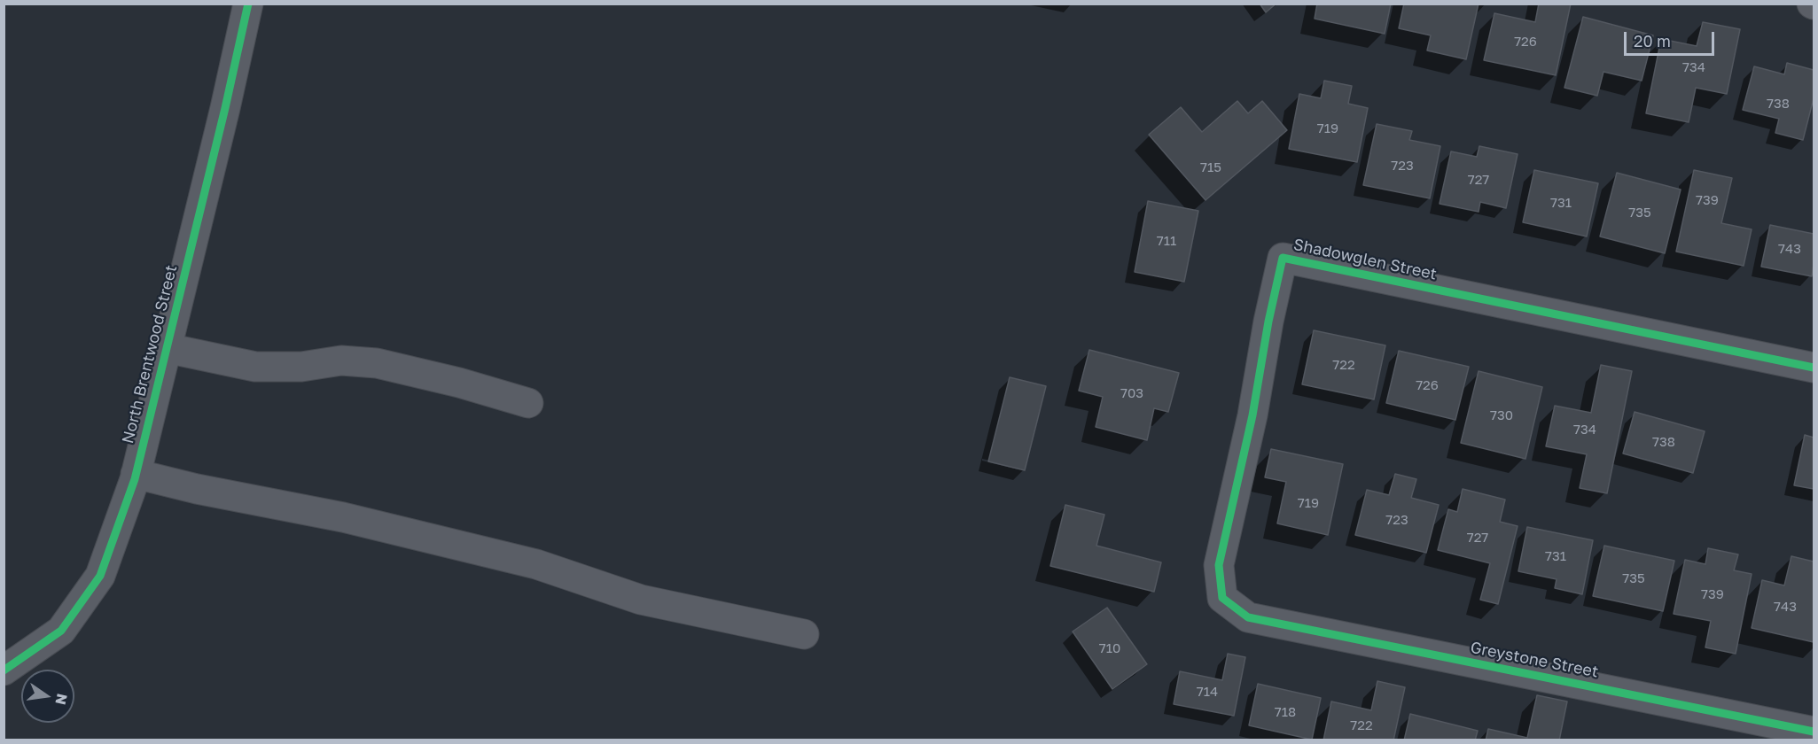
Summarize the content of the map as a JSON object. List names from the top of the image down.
{
  "streets": {
    "street": ["Shadowglen Street", "North Brentwood Street", "Greystone Street"]
  },
  "crossings": [
    ["Shadowglen Street", "Greystone Street"]
  ],
  "house_numbers": [
    "726",
    "734",
    "738",
    "719",
    "723",
    "715",
    "727",
    "739",
    "731",
    "735",
    "711",
    "743",
    "722",
    "726",
    "703",
    "730",
    "734",
    "738",
    "719",
    "723",
    "727",
    "731",
    "735",
    "739",
    "743",
    "710",
    "714",
    "718",
    "722"
  ],
  "scale_bar": "20 m",
  "north": "right"
}
